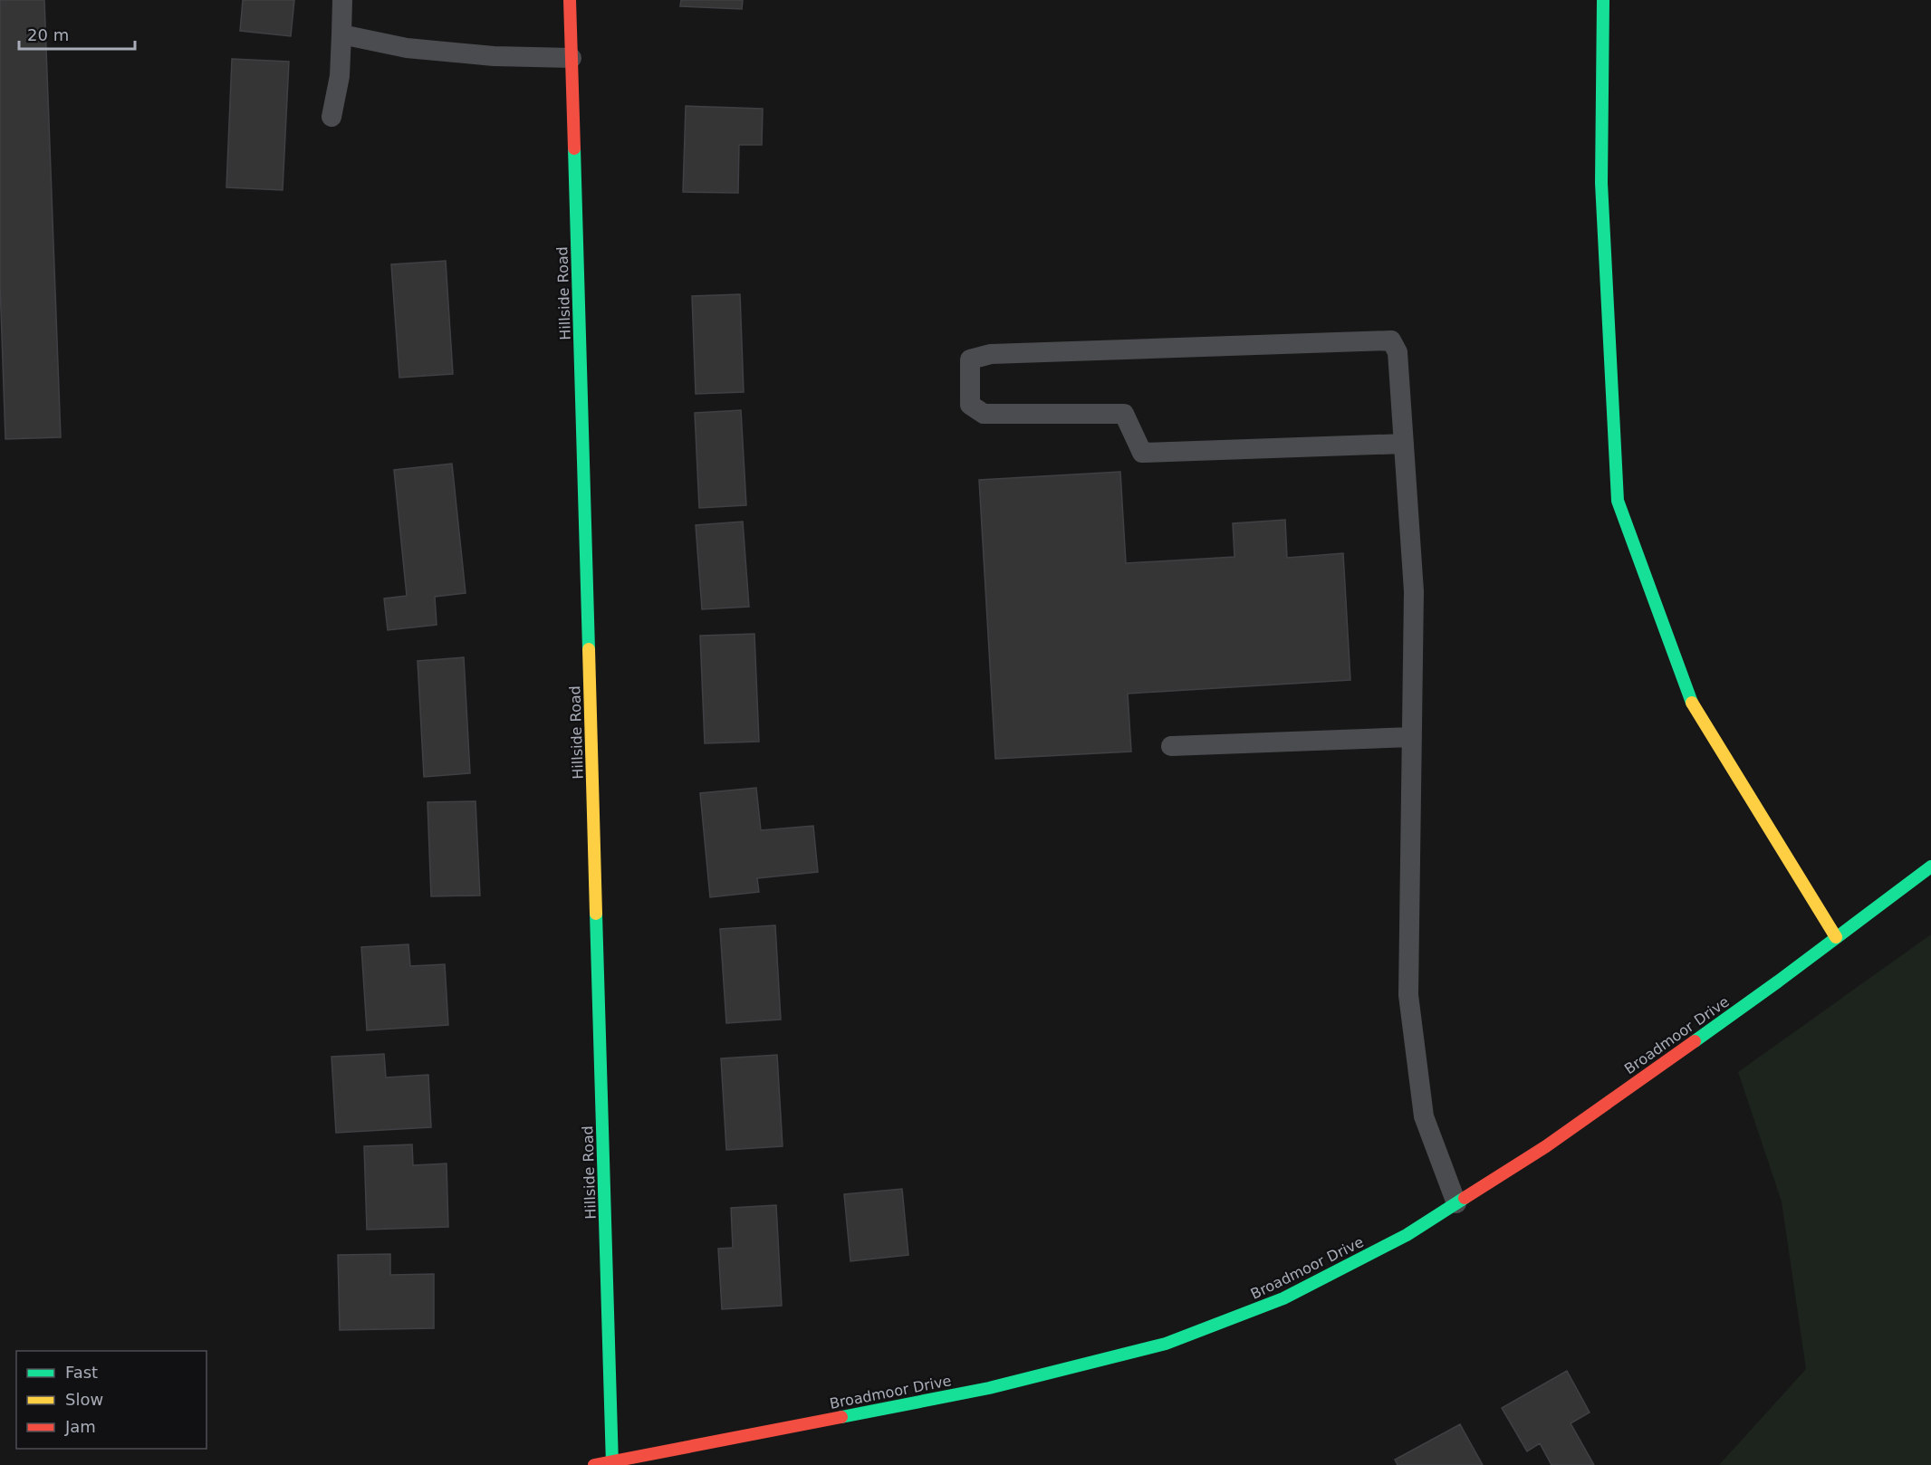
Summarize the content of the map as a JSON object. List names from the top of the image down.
{
  "streets": {
    "street": ["Hillside Road", "Broadmoor Drive"]
  },
  "crossings": [
    ["Hillside Road", "Broadmoor Drive"]
  ],
  "legend": ["Fast", "Slow", "Jam"],
  "scale_bar": "20 m"
}
